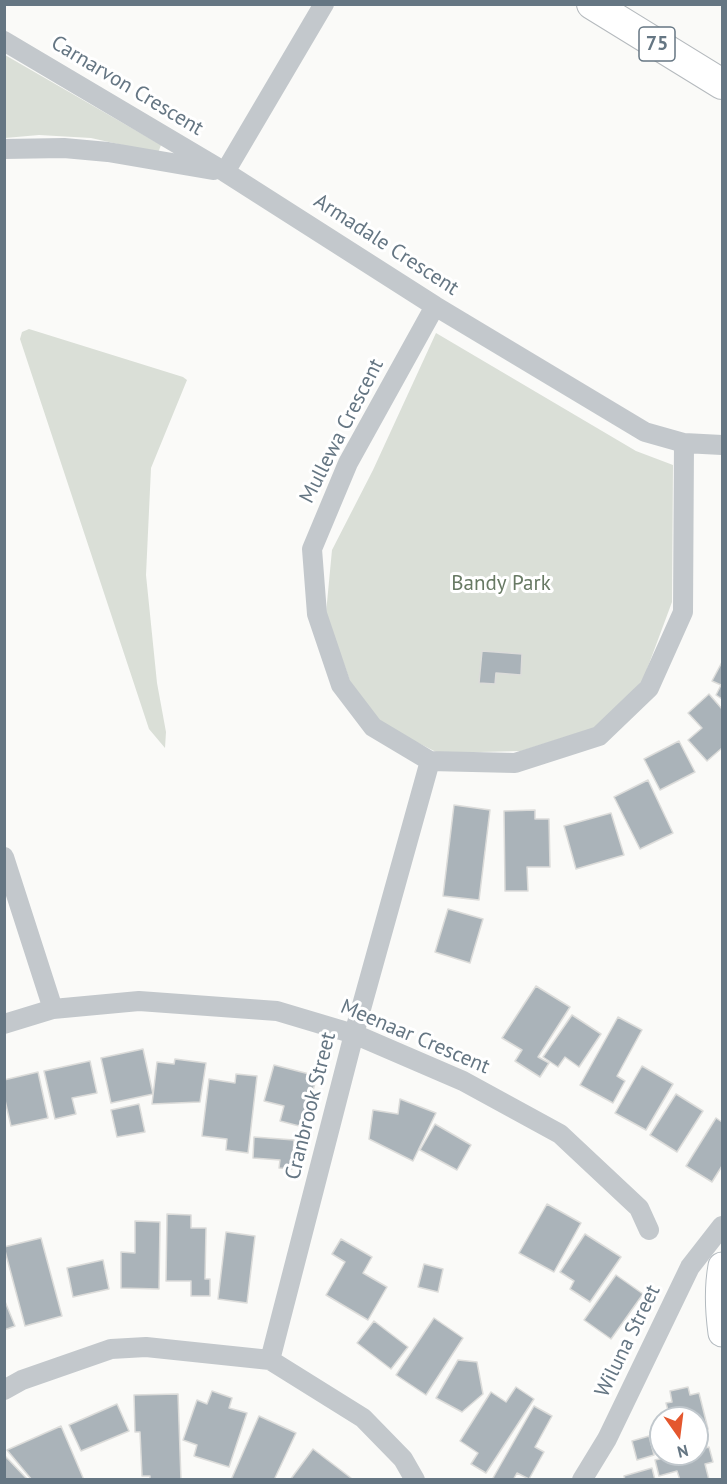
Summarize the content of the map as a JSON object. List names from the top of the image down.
{
  "streets": {
    "main road": ["75"],
    "street": [
      "Carnarvon Crescent",
      "Armadale Crescent",
      "Mullewa Crescent",
      "Meenaar Crescent",
      "Cranbrook Street",
      "Wiluna Street"
    ]
  },
  "crossings": [
    ["Carnarvon Crescent", "Armadale Crescent"],
    ["Armadale Crescent", "Mullewa Crescent"],
    ["Mullewa Crescent", "Cranbrook Street"],
    ["Meenaar Crescent", "Cranbrook Street"]
  ],
  "parks": ["Bandy Park"],
  "north": "bottom"
}
